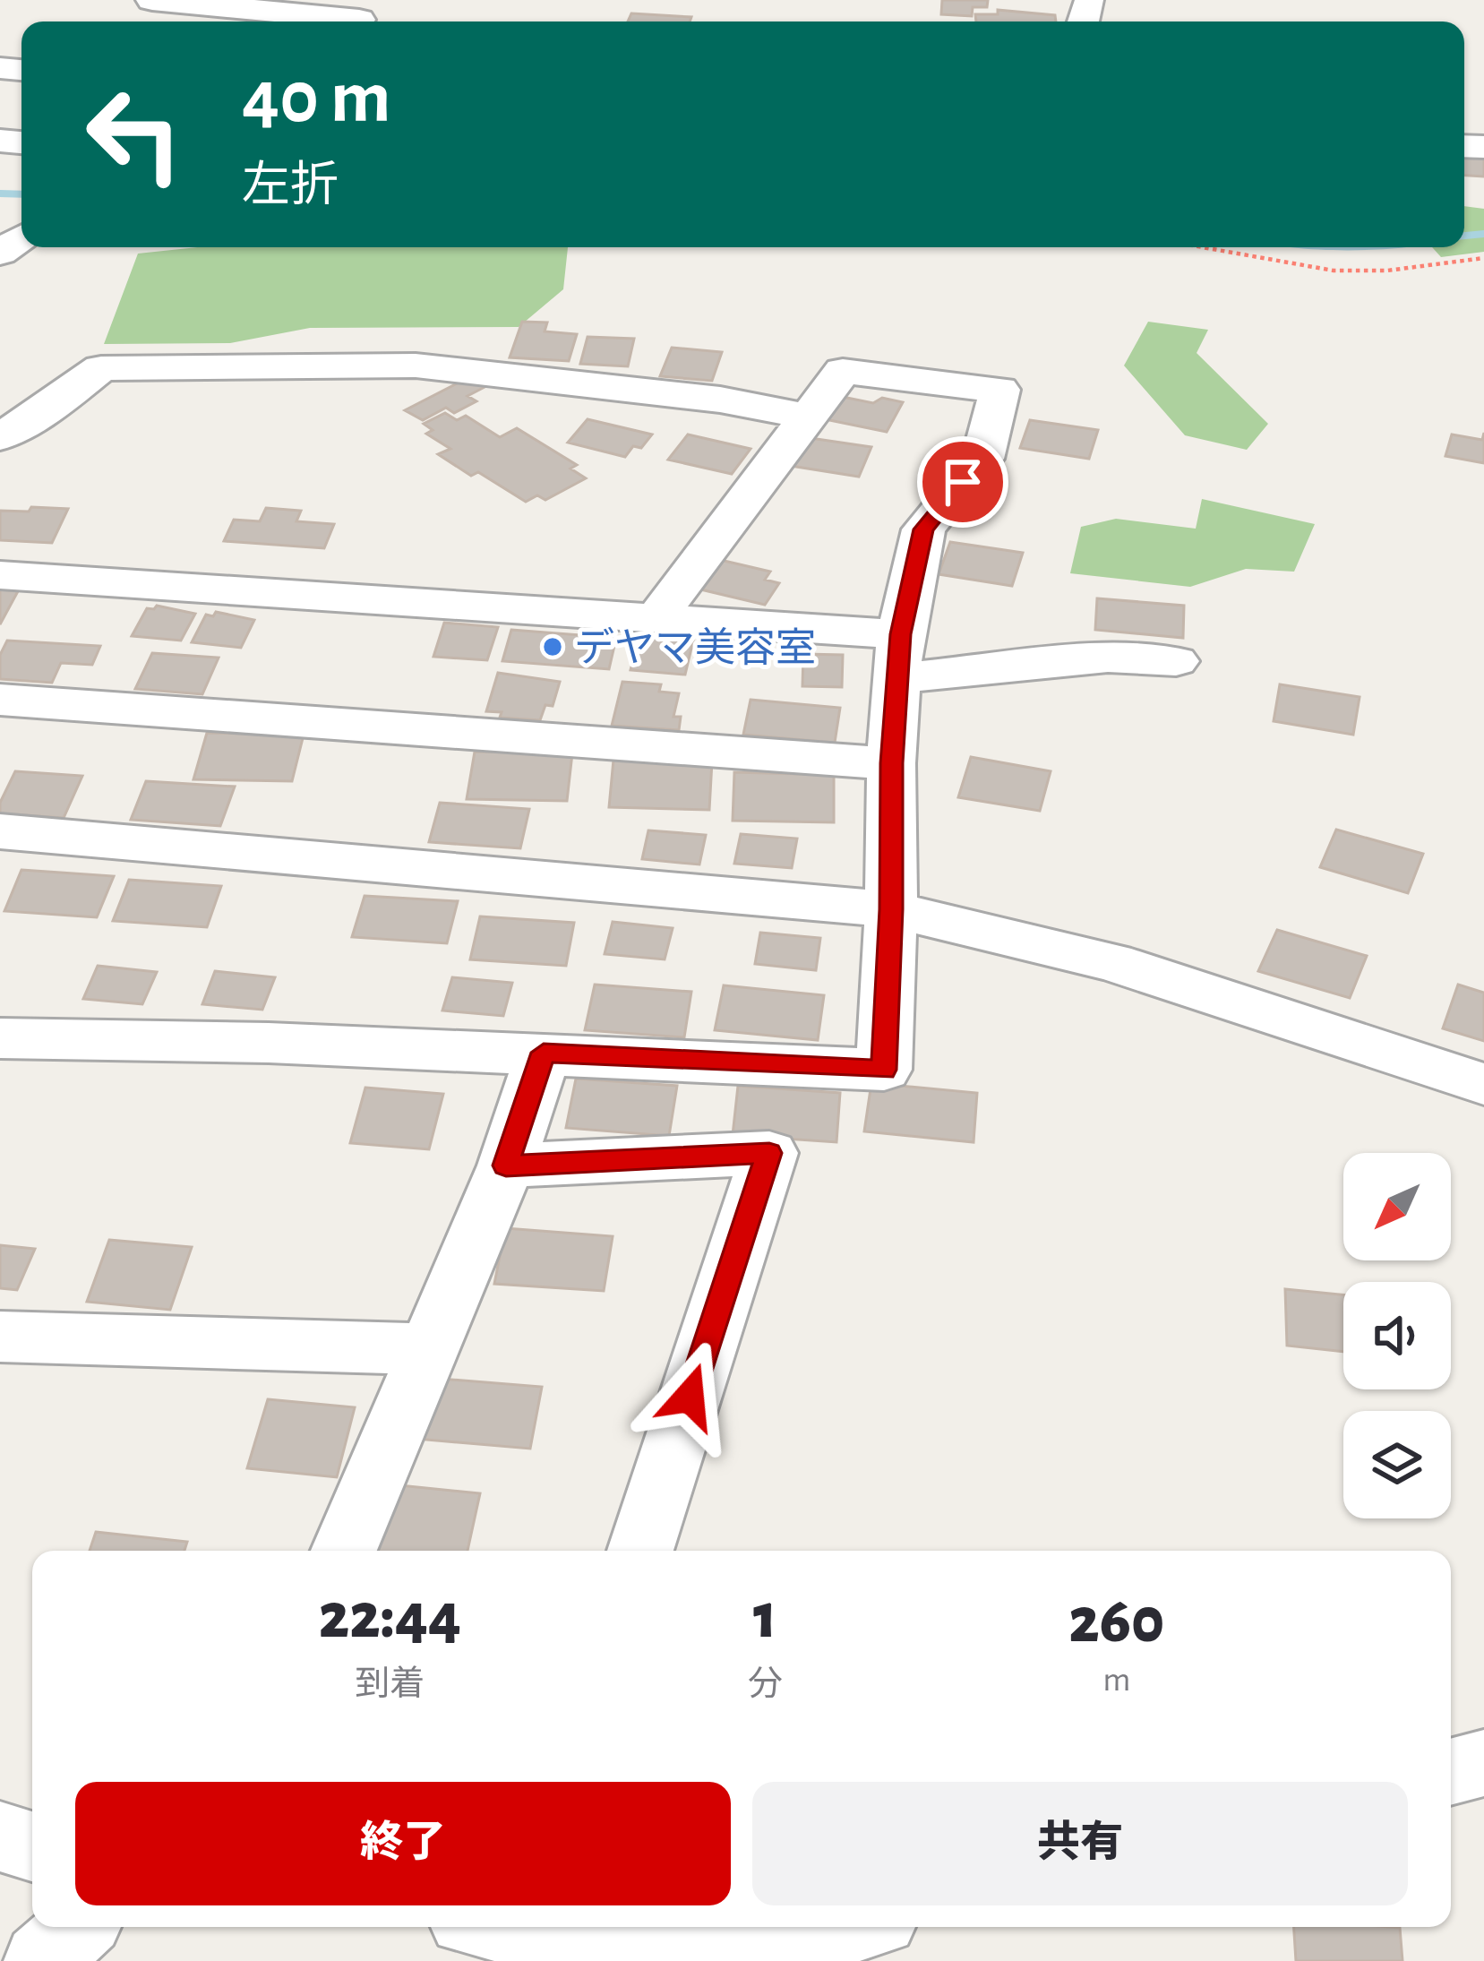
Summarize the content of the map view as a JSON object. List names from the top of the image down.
{
  "places": ["デヤマ美容室"],
  "north": "bottom left",
  "page": {
    "turn": ["40 m", "左折"],
    "eta": [
      "22:44",
      "到着",
      "1",
      "分",
      "260",
      "m"
    ],
    "buttons": ["終了", "共有"]
  }
}
